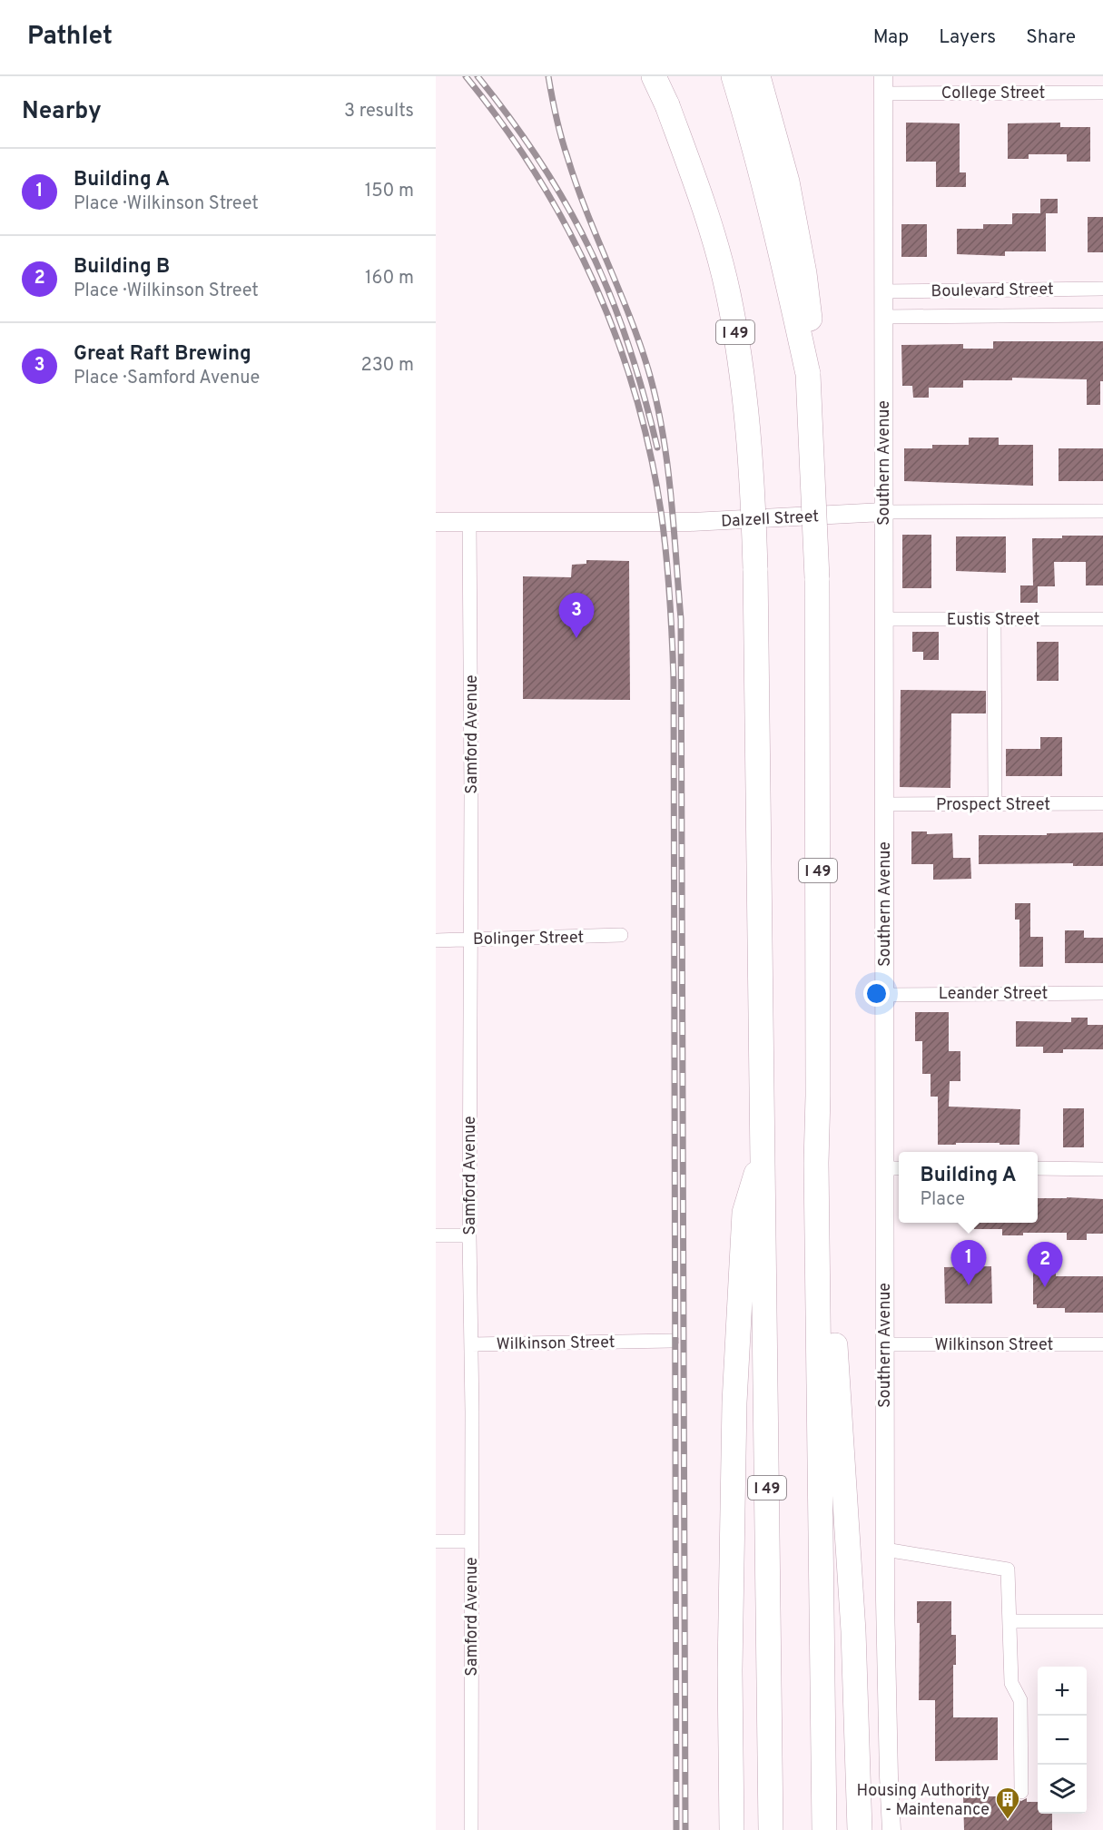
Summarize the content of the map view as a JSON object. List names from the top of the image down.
{
  "streets": {
    "highway": ["I 49"],
    "street": [
      "College Street",
      "Boulevard Street",
      "Southern Avenue",
      "Dalzell Street",
      "Eustis Street",
      "Samford Avenue",
      "Prospect Street",
      "Bolinger Street",
      "Leander Street",
      "Wilkinson Street"
    ]
  },
  "crossings": [
    ["College Street", "Southern Avenue"],
    ["Boulevard Street", "Southern Avenue"],
    ["Southern Avenue", "Dalzell Street"],
    ["Southern Avenue", "Eustis Street"],
    ["Southern Avenue", "Prospect Street"],
    ["Southern Avenue", "Leander Street"],
    ["Southern Avenue", "Wilkinson Street"],
    ["Dalzell Street", "Samford Avenue"],
    ["Samford Avenue", "Bolinger Street"],
    ["Samford Avenue", "Wilkinson Street"]
  ],
  "places": {
    "building": ["Housing Authority - Maintenance"]
  },
  "page": {
    "header": "Pathlet",
    "nav": ["Map", "Layers", "Share"],
    "heading": ["Nearby", "3 results"],
    "list": [
      {
        "mark": "1",
        "name": "Building A",
        "note": "Place · Wilkinson Street",
        "value": "150 m"
      },
      {
        "mark": "2",
        "name": "Building B",
        "note": "Place · Wilkinson Street",
        "value": "160 m"
      },
      {
        "mark": "3",
        "name": "Great Raft Brewing",
        "note": "Place · Samford Avenue",
        "value": "230 m"
      }
    ],
    "pins": ["3", "1", "2"],
    "popup": ["Building A", "Place"],
    "map_buttons": ["+", "−"]
  }
}
